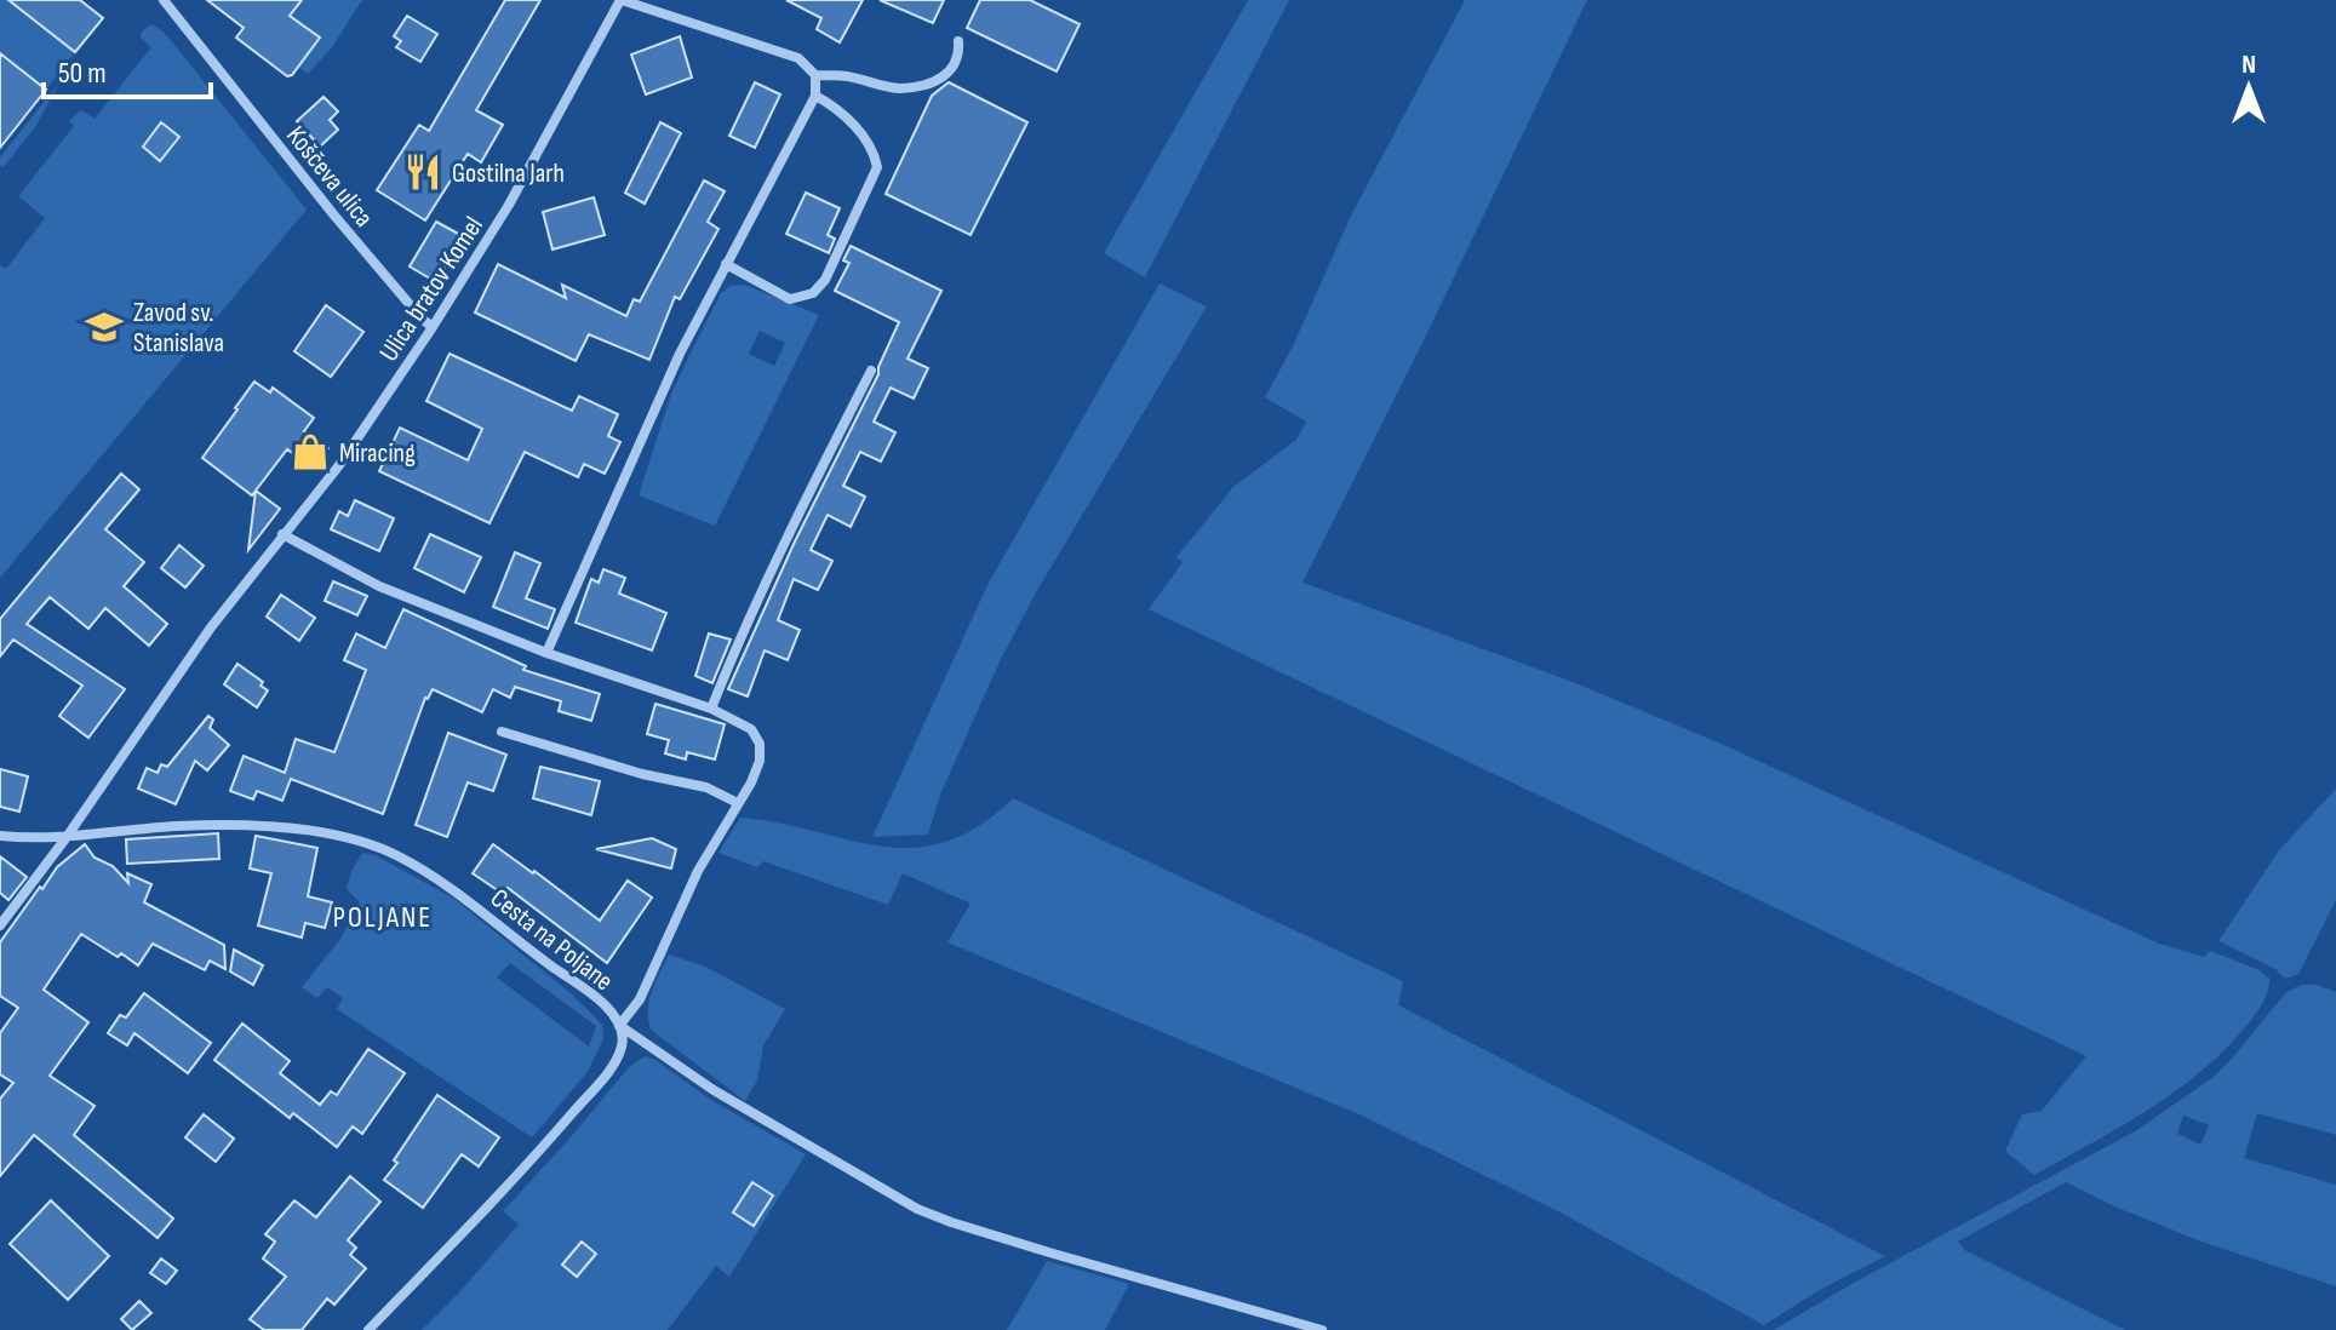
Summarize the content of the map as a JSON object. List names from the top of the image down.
{
  "streets": {
    "street": ["Koščeva ulica", "Ulica bratov Komel", "Cesta na Poljane"]
  },
  "crossings": [
    ["Koščeva ulica", "Ulica bratov Komel"],
    ["Ulica bratov Komel", "Cesta na Poljane"]
  ],
  "districts": ["POLJANE"],
  "places": {
    "restaurant": ["Gostilna Jarh"],
    "school or university": ["Zavod sv. Stanislava"],
    "shop": ["Miracing"]
  },
  "scale_bar": "50 m",
  "north": "top"
}
